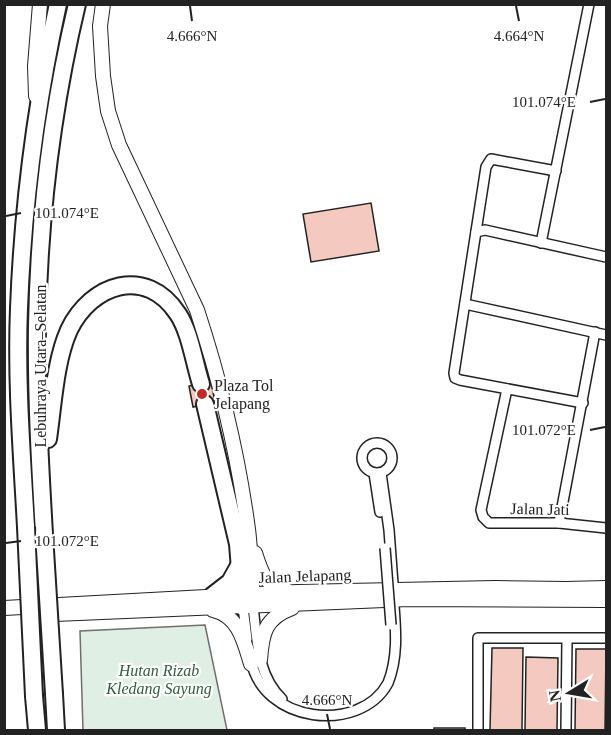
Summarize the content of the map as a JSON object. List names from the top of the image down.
{
  "streets": {
    "highway": ["Lebuhraya Utara–Selatan"],
    "main road": ["Jalan Jelapang"],
    "street": ["Jalan Jati"]
  },
  "parks": ["Hutan Rizab Kledang Sayung"],
  "places": ["Plaza Tol Jelapang"],
  "north": "left",
  "coordinates": [
    "4.664°N",
    "4.666°N",
    "101.074°E",
    "101.072°E"
  ]
}
